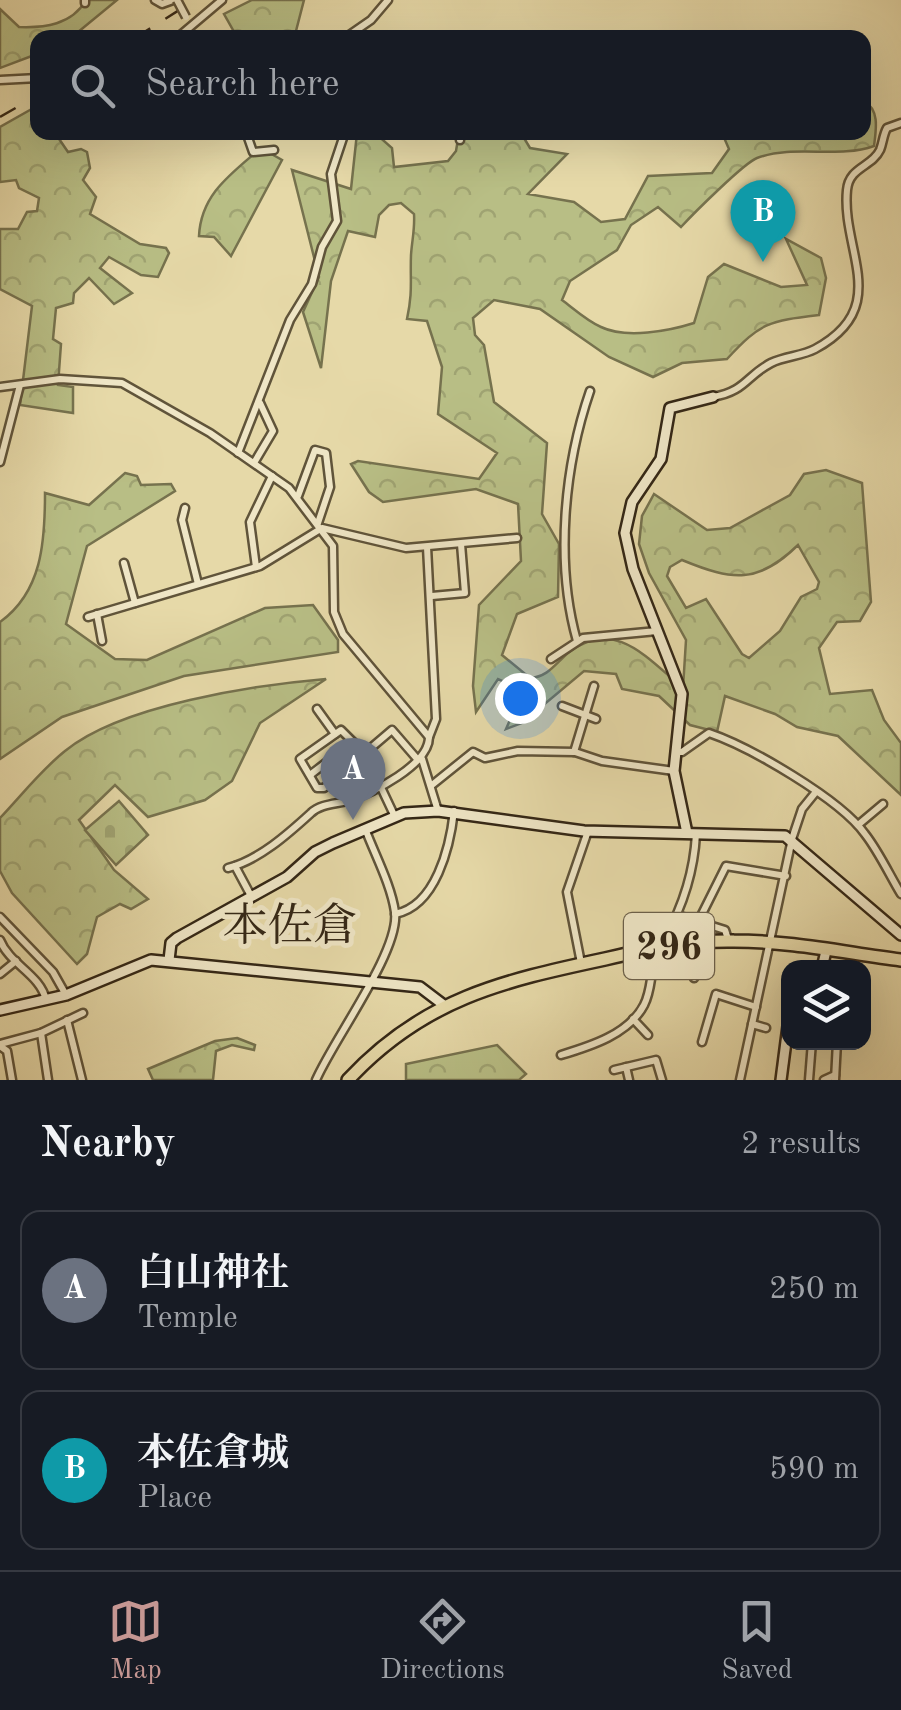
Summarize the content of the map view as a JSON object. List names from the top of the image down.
{
  "streets": {
    "highway": ["296"]
  },
  "districts": ["本佐倉"],
  "page": {
    "search": "Search here",
    "pins": ["B", "A"],
    "heading": ["Nearby", "2 results"],
    "list": [
      {
        "mark": "A",
        "name": "白山神社",
        "note": "Temple",
        "value": "250 m"
      },
      {
        "mark": "B",
        "name": "本佐倉城",
        "note": "Place",
        "value": "590 m"
      }
    ],
    "nav": ["Map", "Directions", "Saved"]
  }
}
